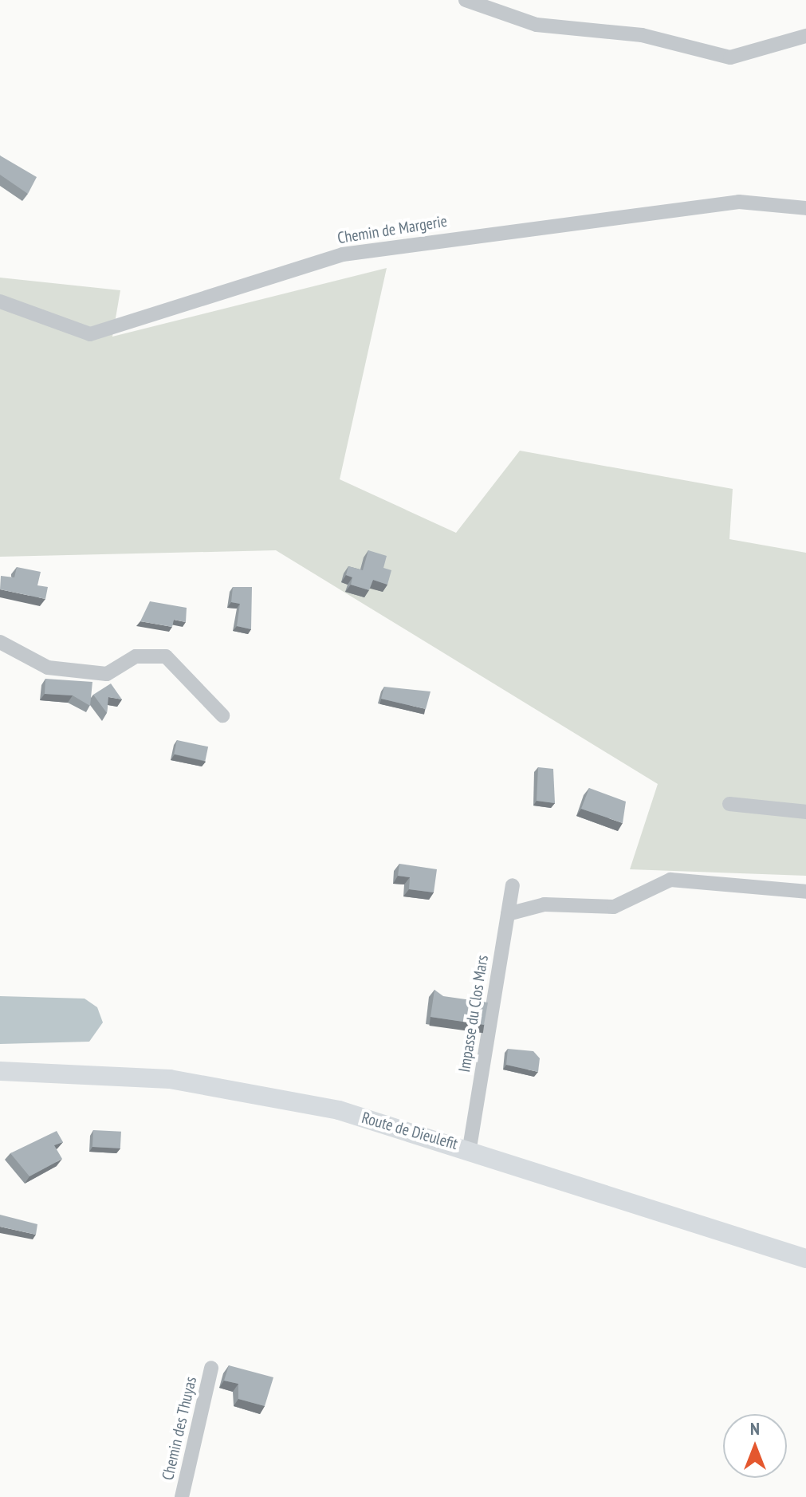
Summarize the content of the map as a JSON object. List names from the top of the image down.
{
  "streets": {
    "main road": ["Route de Dieulefit"],
    "street": ["Chemin de Margerie", "Impasse du Clos Mars", "Chemin des Thuyas"]
  },
  "crossings": [
    ["Impasse du Clos Mars", "Route de Dieulefit"]
  ],
  "north": "top"
}
